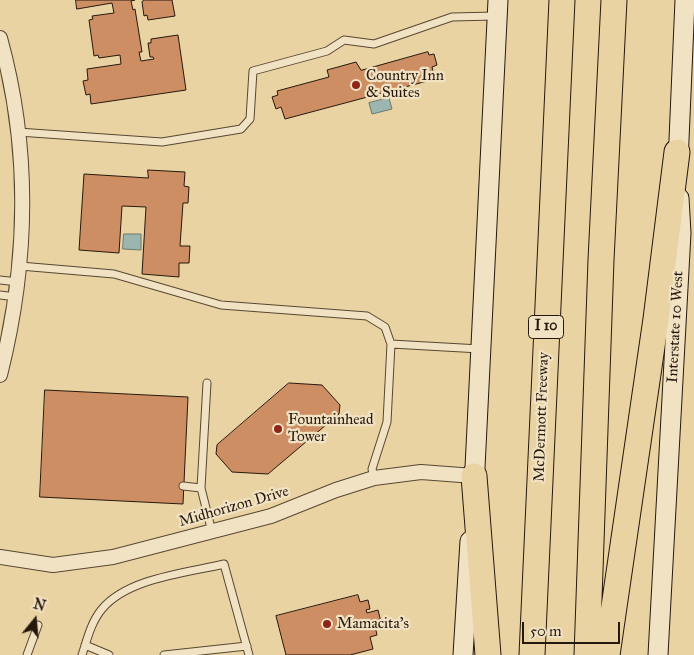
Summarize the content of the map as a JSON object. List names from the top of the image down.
{
  "streets": {
    "highway": ["I 10", "McDermott Freeway"],
    "main road": ["Interstate 10 West"],
    "street": ["Midhorizon Drive"]
  },
  "places": ["Country Inn & Suites", "Fountainhead Tower", "Mamacita's"],
  "scale_bar": "50 m",
  "north": "top"
}
